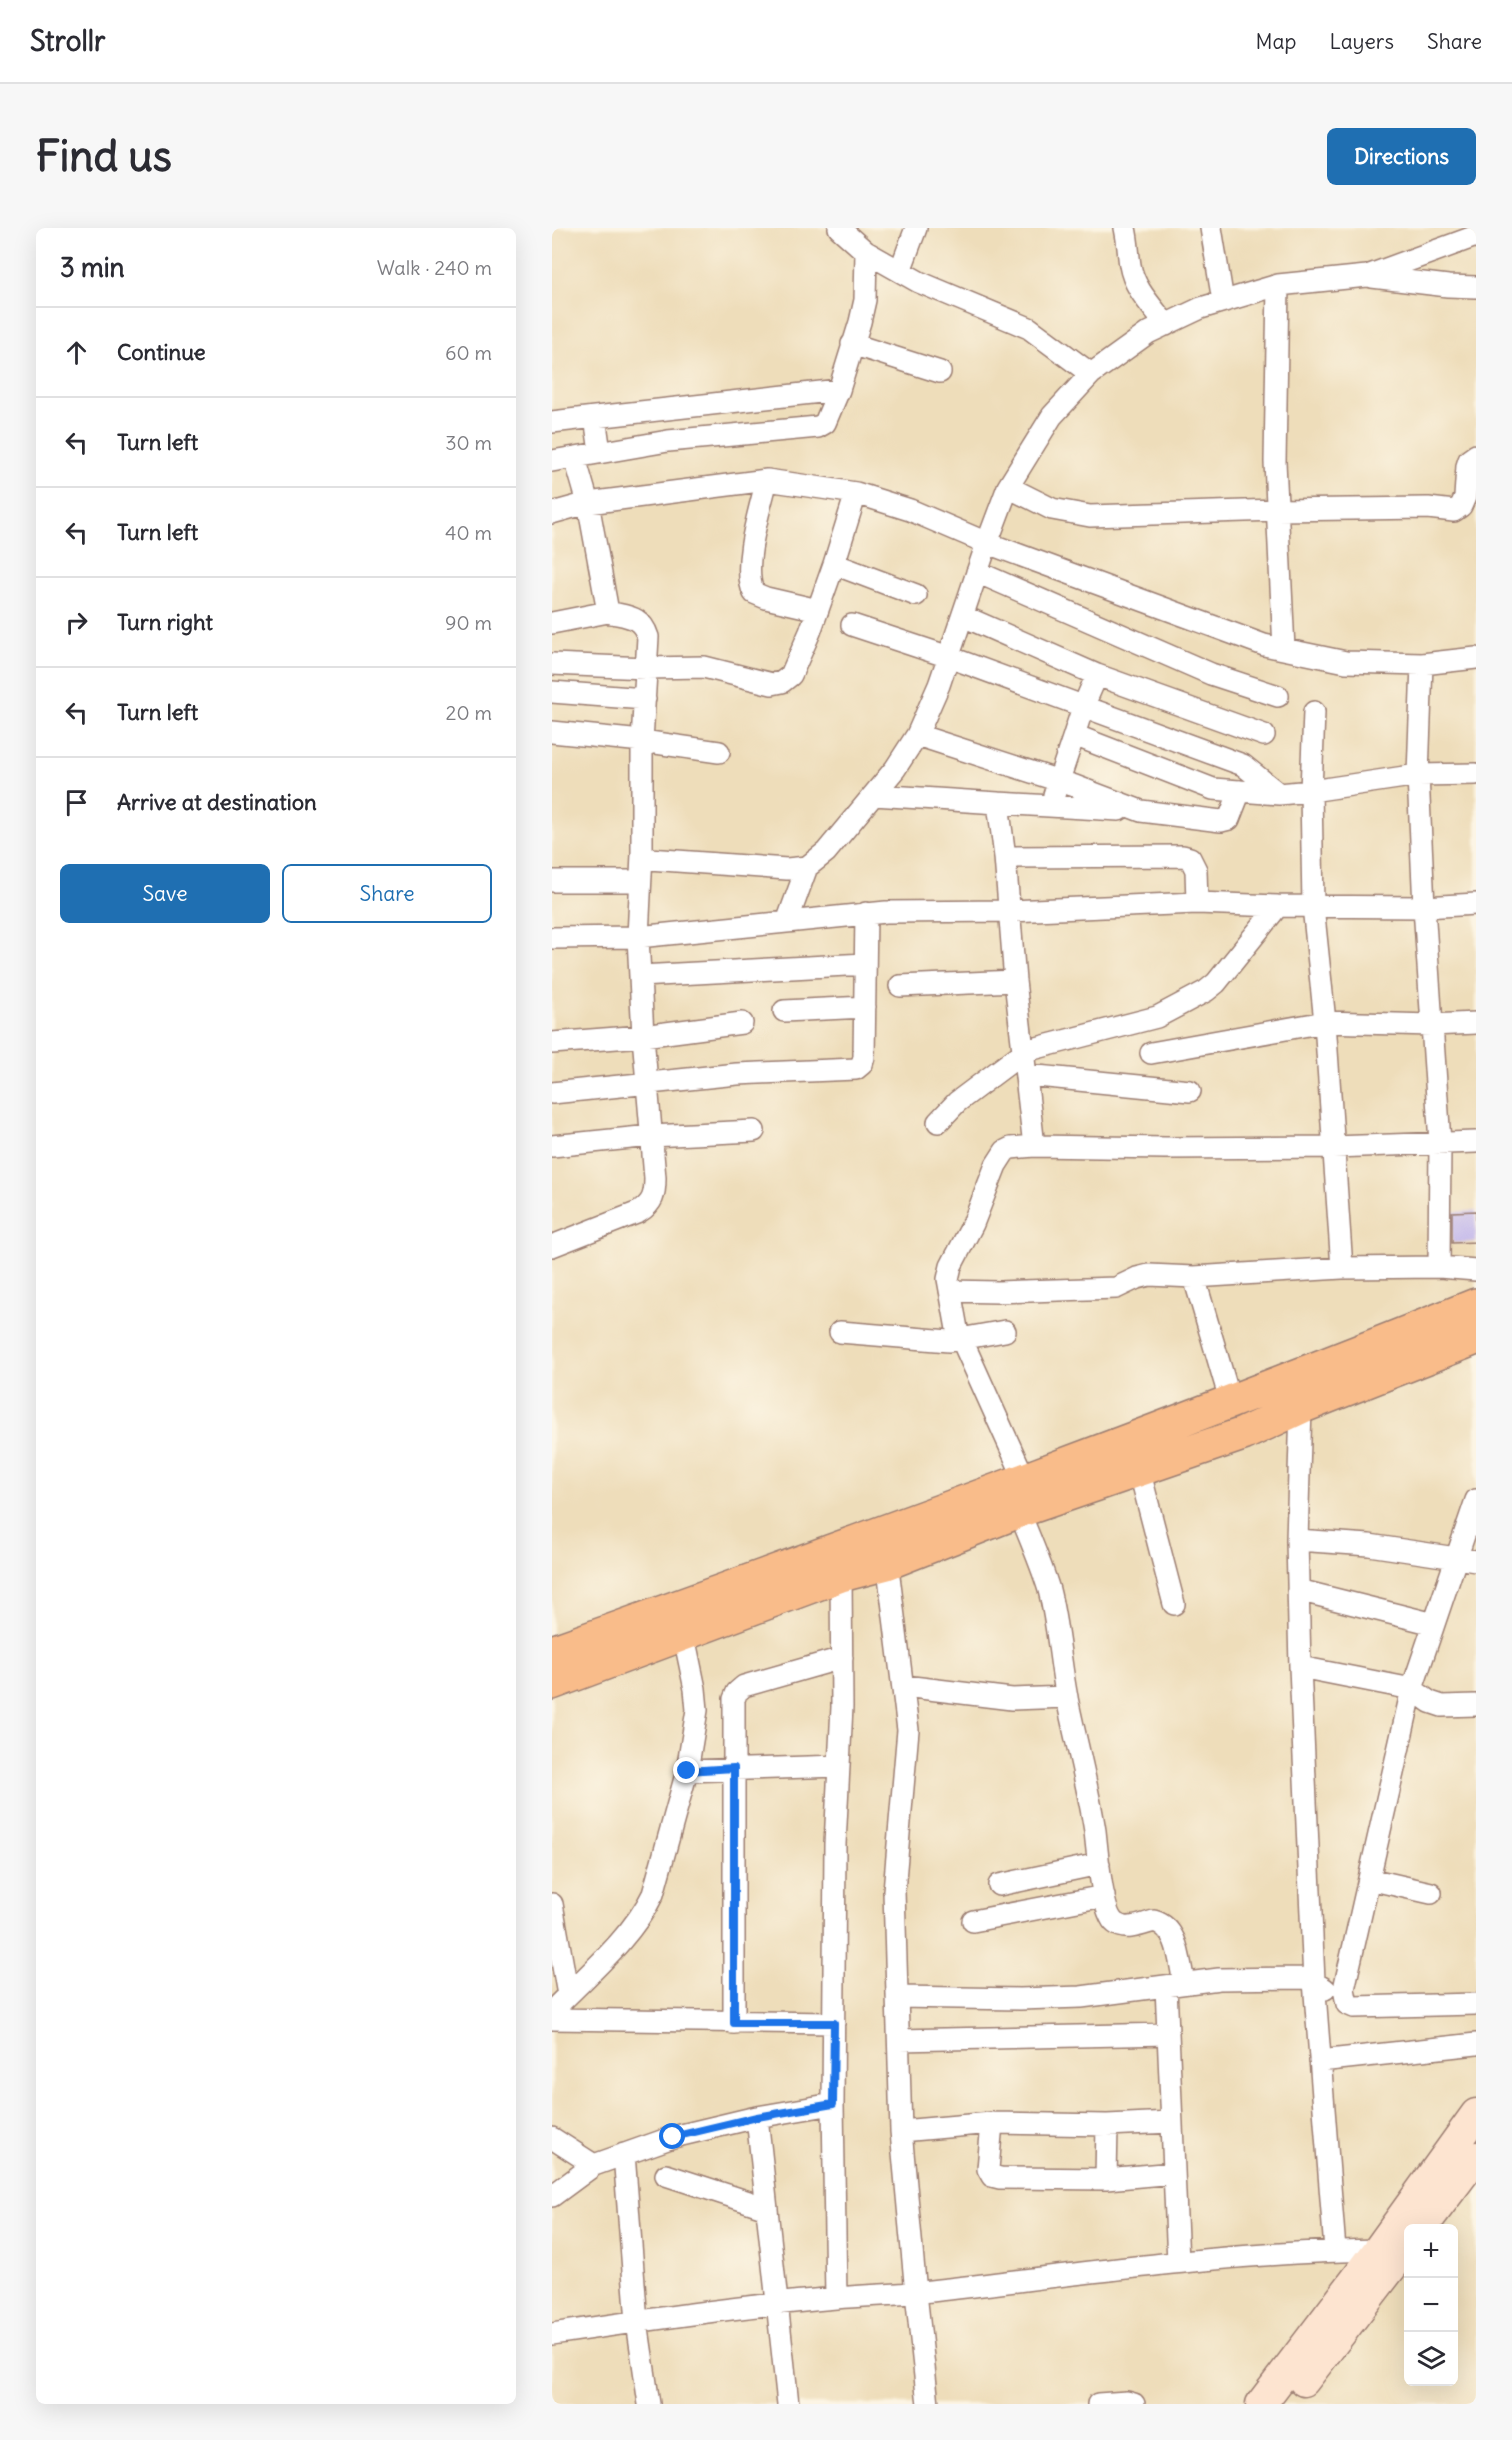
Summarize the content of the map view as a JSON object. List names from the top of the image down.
{
  "page": {
    "header": "Strollr",
    "nav": ["Map", "Layers", "Share"],
    "buttons": [
      "Directions",
      ["Save", "Share"]
    ],
    "title": "Find us",
    "heading": ["3 min", "Walk · 240 m"],
    "list": [
      ["Continue", "60 m"],
      ["Turn left", "30 m"],
      ["Turn left", "40 m"],
      ["Turn right", "90 m"],
      ["Turn left", "20 m"],
      "Arrive at destination"
    ],
    "map_buttons": ["+", "−"]
  }
}
